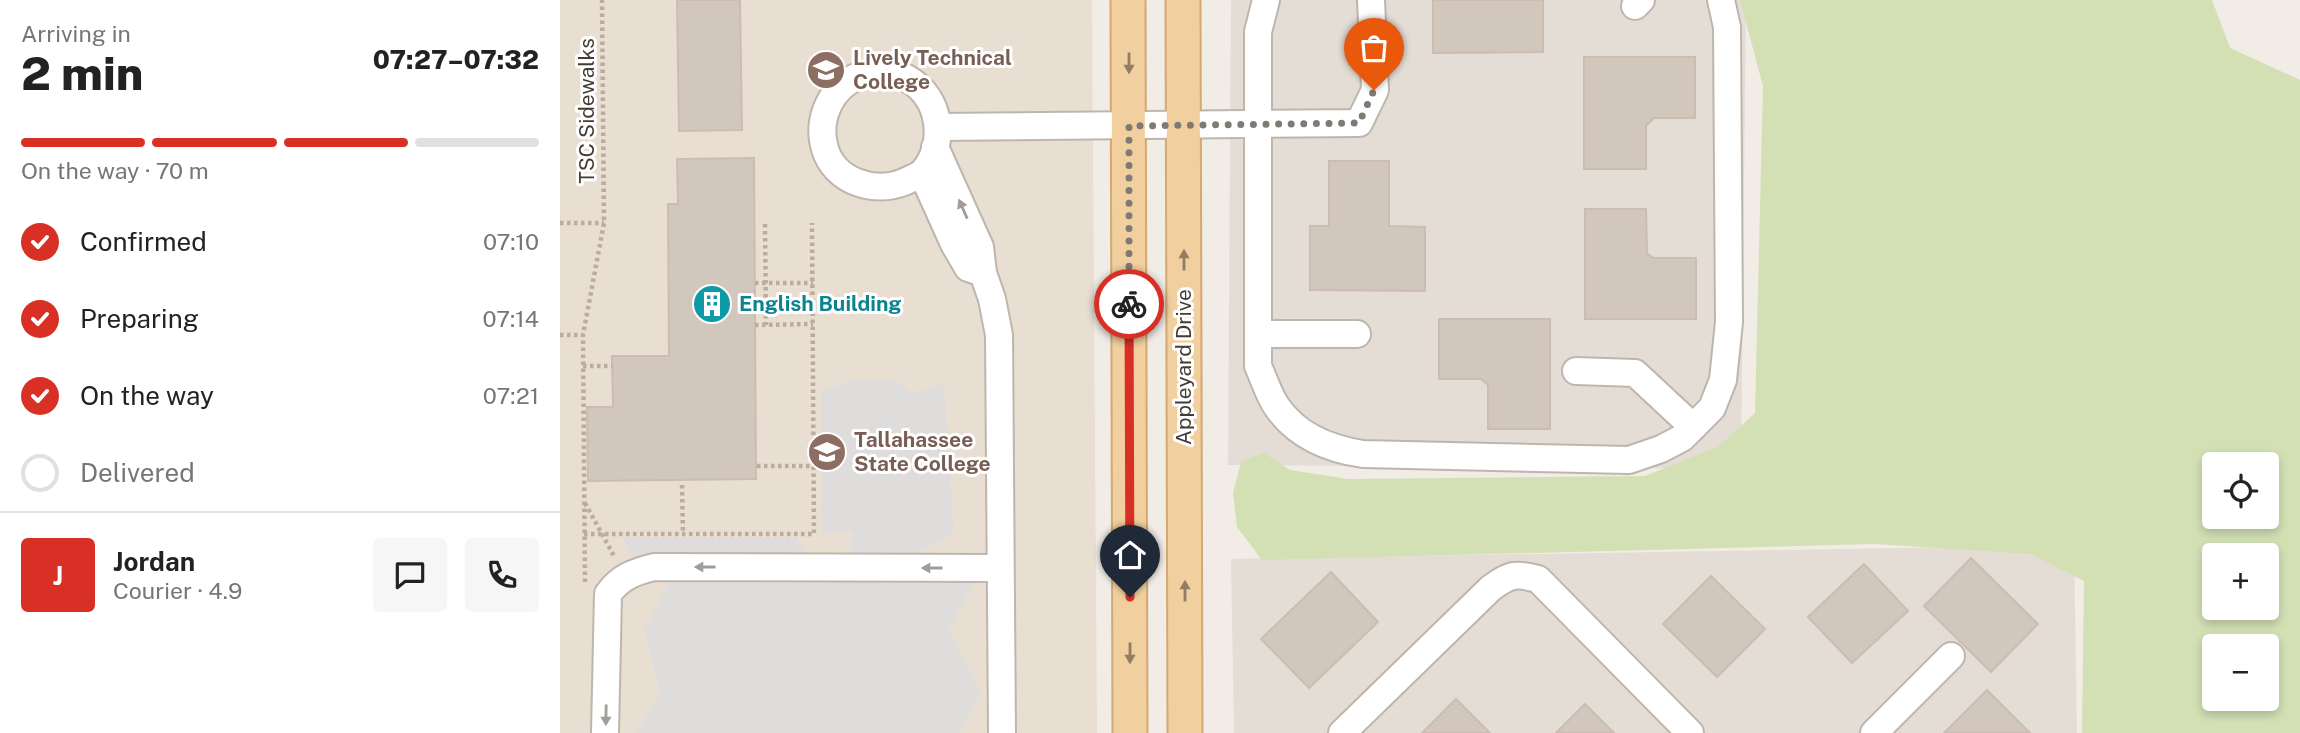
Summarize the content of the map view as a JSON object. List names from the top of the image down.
{
  "streets": {
    "main road": ["Appleyard Drive"],
    "path": ["TSC Sidewalks"]
  },
  "places": {
    "school or university": ["Lively Technical College", "Tallahassee State College"],
    "building": ["English Building"]
  },
  "page": {
    "heading": ["2 min", "Arriving in", "07:27–07:32"],
    "panel": ["Jordan", "Courier · 4.9"],
    "bar": "On the way · 70 m",
    "list": [
      ["Confirmed", "07:10"],
      ["Preparing", "07:14"],
      ["On the way", "07:21"],
      "Delivered"
    ],
    "map_buttons": ["+", "−"],
    "round": "J"
  }
}
